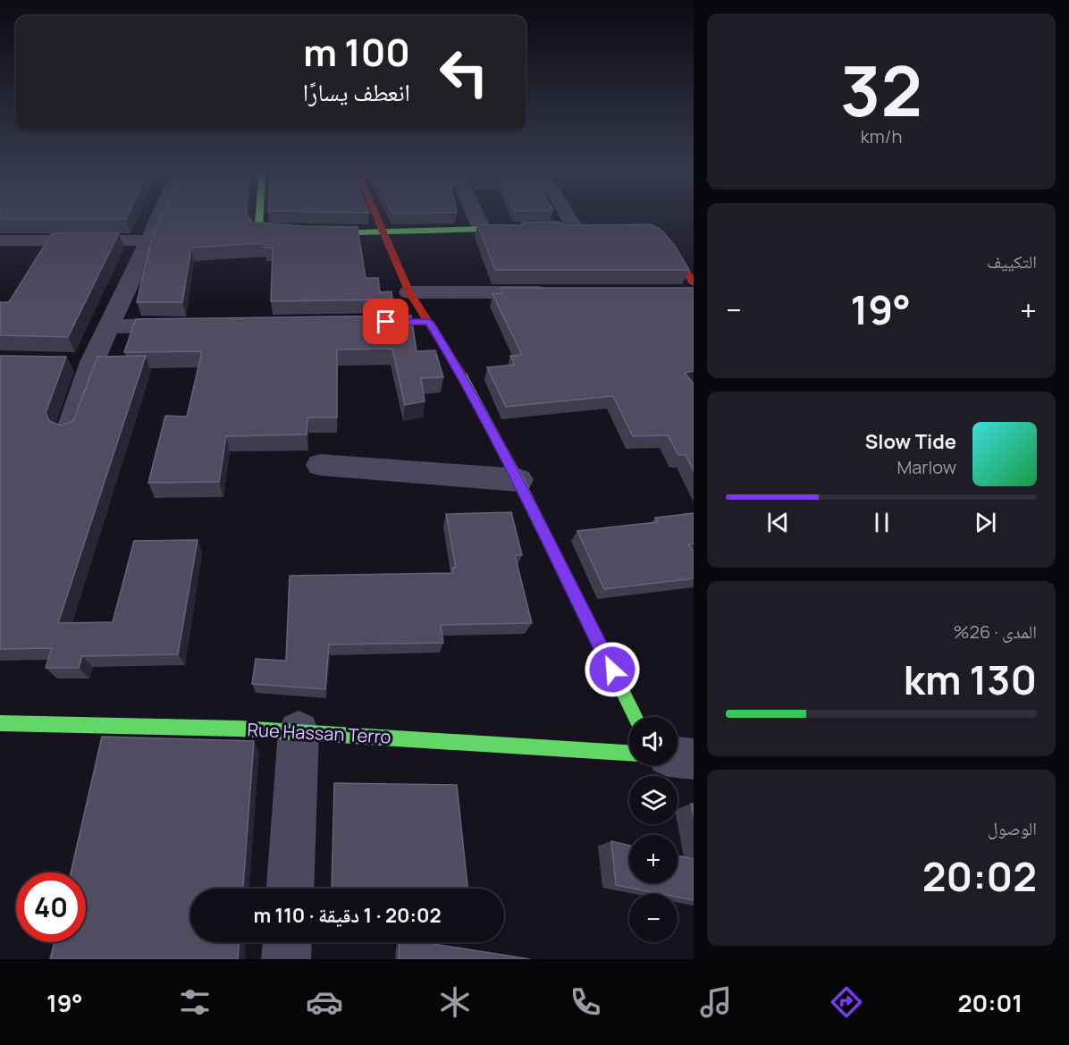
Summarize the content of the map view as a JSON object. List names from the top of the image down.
{
  "streets": {
    "street": ["Rue Hassan Terro"]
  },
  "page": {
    "tile": [
      ["32", "km/h"],
      "التكييف",
      ["المدى · 26%", "130 km"],
      ["الوصول", "20:02"]
    ],
    "turn": ["100 m", "انعطف يسارًا"],
    "heat": ["−", "19°", "+"],
    "song": ["Slow Tide", "Marlow"],
    "map_buttons": ["+", "−"],
    "limit": "40",
    "trip": "20:02 · 1 دقيقة · 110 m",
    "tabs": ["20:01", "19°"]
  }
}
